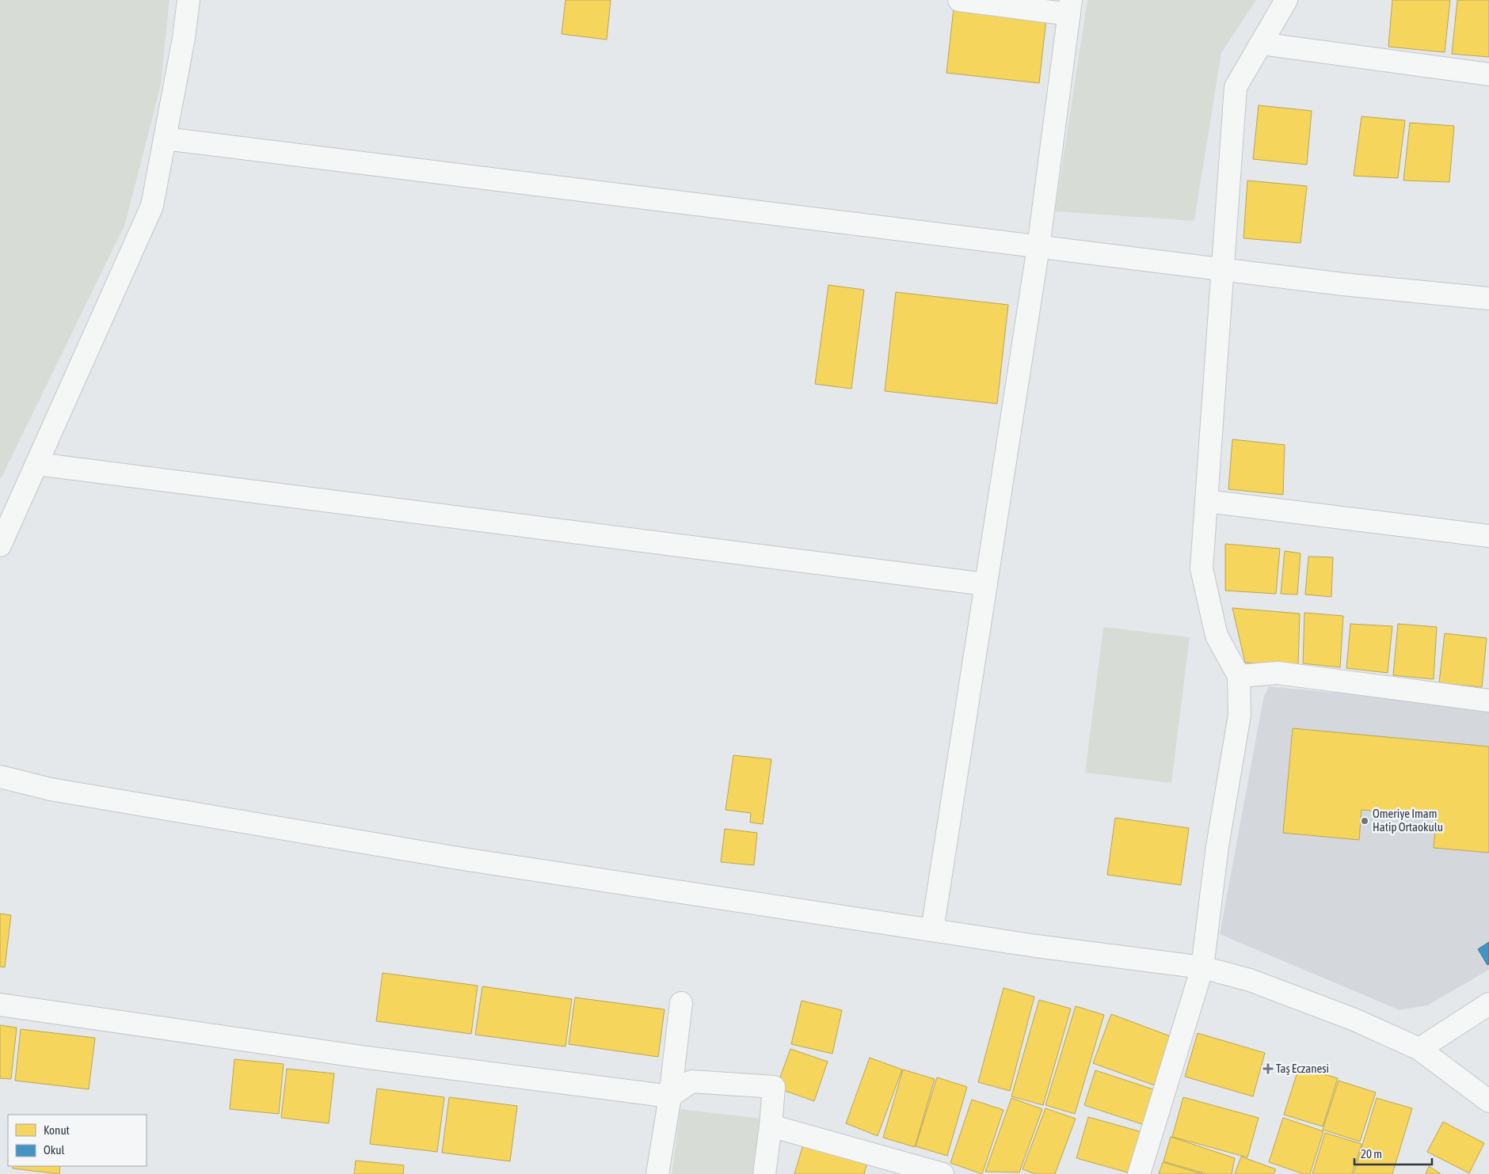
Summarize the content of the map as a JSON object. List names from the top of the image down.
{
  "places": {
    "other": ["Omeriye Imam Hatip Ortaokulu"],
    "health": ["Taş Eczanesi"]
  },
  "legend": ["Konut", "Okul"],
  "scale_bar": "20 m"
}
